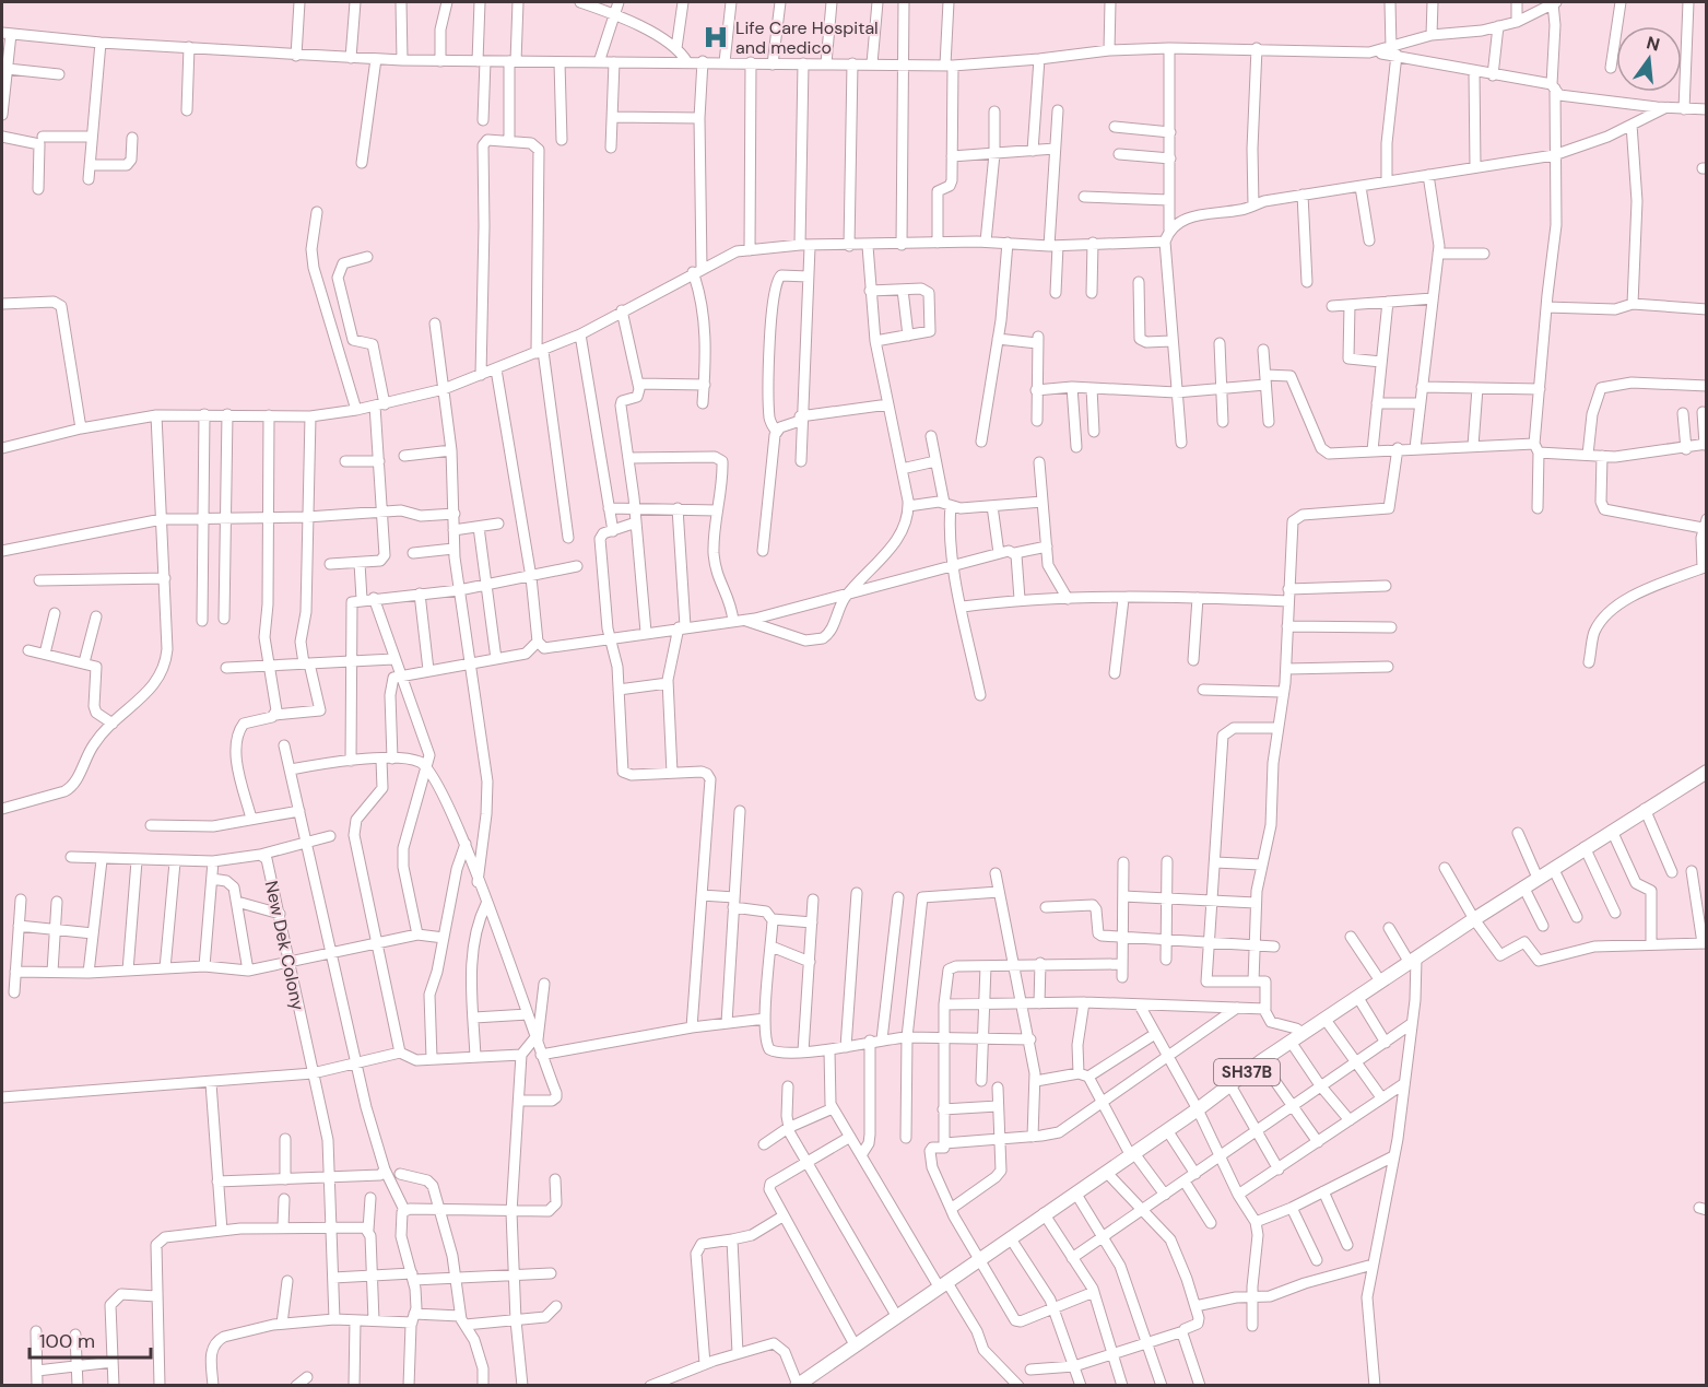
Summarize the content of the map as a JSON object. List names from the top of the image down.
{
  "streets": {
    "main road": ["SH37B"],
    "street": ["New Dek Colony"]
  },
  "places": {
    "hospital": ["Life Care Hospital and medico"]
  },
  "scale_bar": "100 m",
  "north": "top"
}
